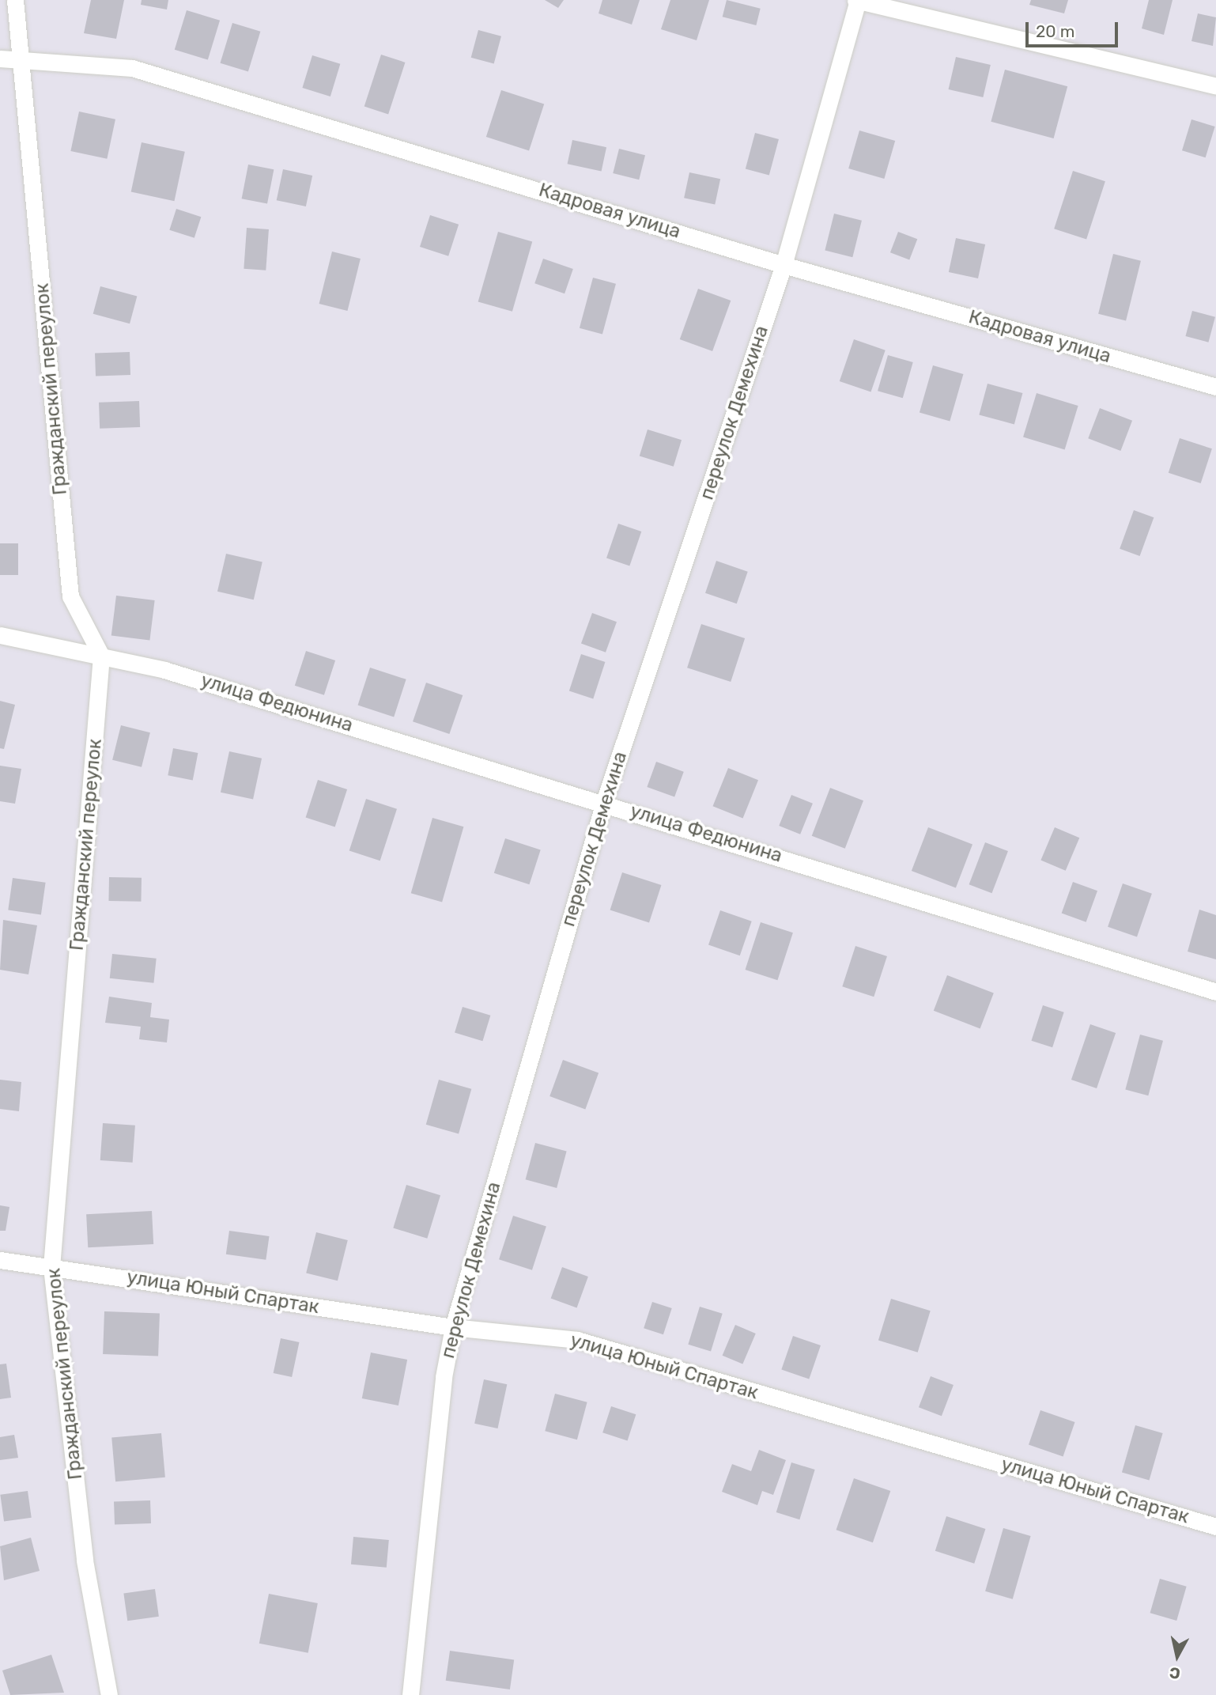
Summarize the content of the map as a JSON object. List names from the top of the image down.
{
  "streets": {
    "street": [
      "Кадровая улица",
      "Гражданский переулок",
      "переулок Демехина",
      "улица Федюнина",
      "улица Юный Спартак"
    ]
  },
  "crossings": [
    ["Кадровая улица", "Гражданский переулок"],
    ["Кадровая улица", "переулок Демехина"],
    ["Гражданский переулок", "улица Федюнина"],
    ["Гражданский переулок", "улица Юный Спартак"],
    ["переулок Демехина", "улица Федюнина"],
    ["переулок Демехина", "улица Юный Спартак"]
  ],
  "scale_bar": "20 m",
  "north": "bottom"
}
